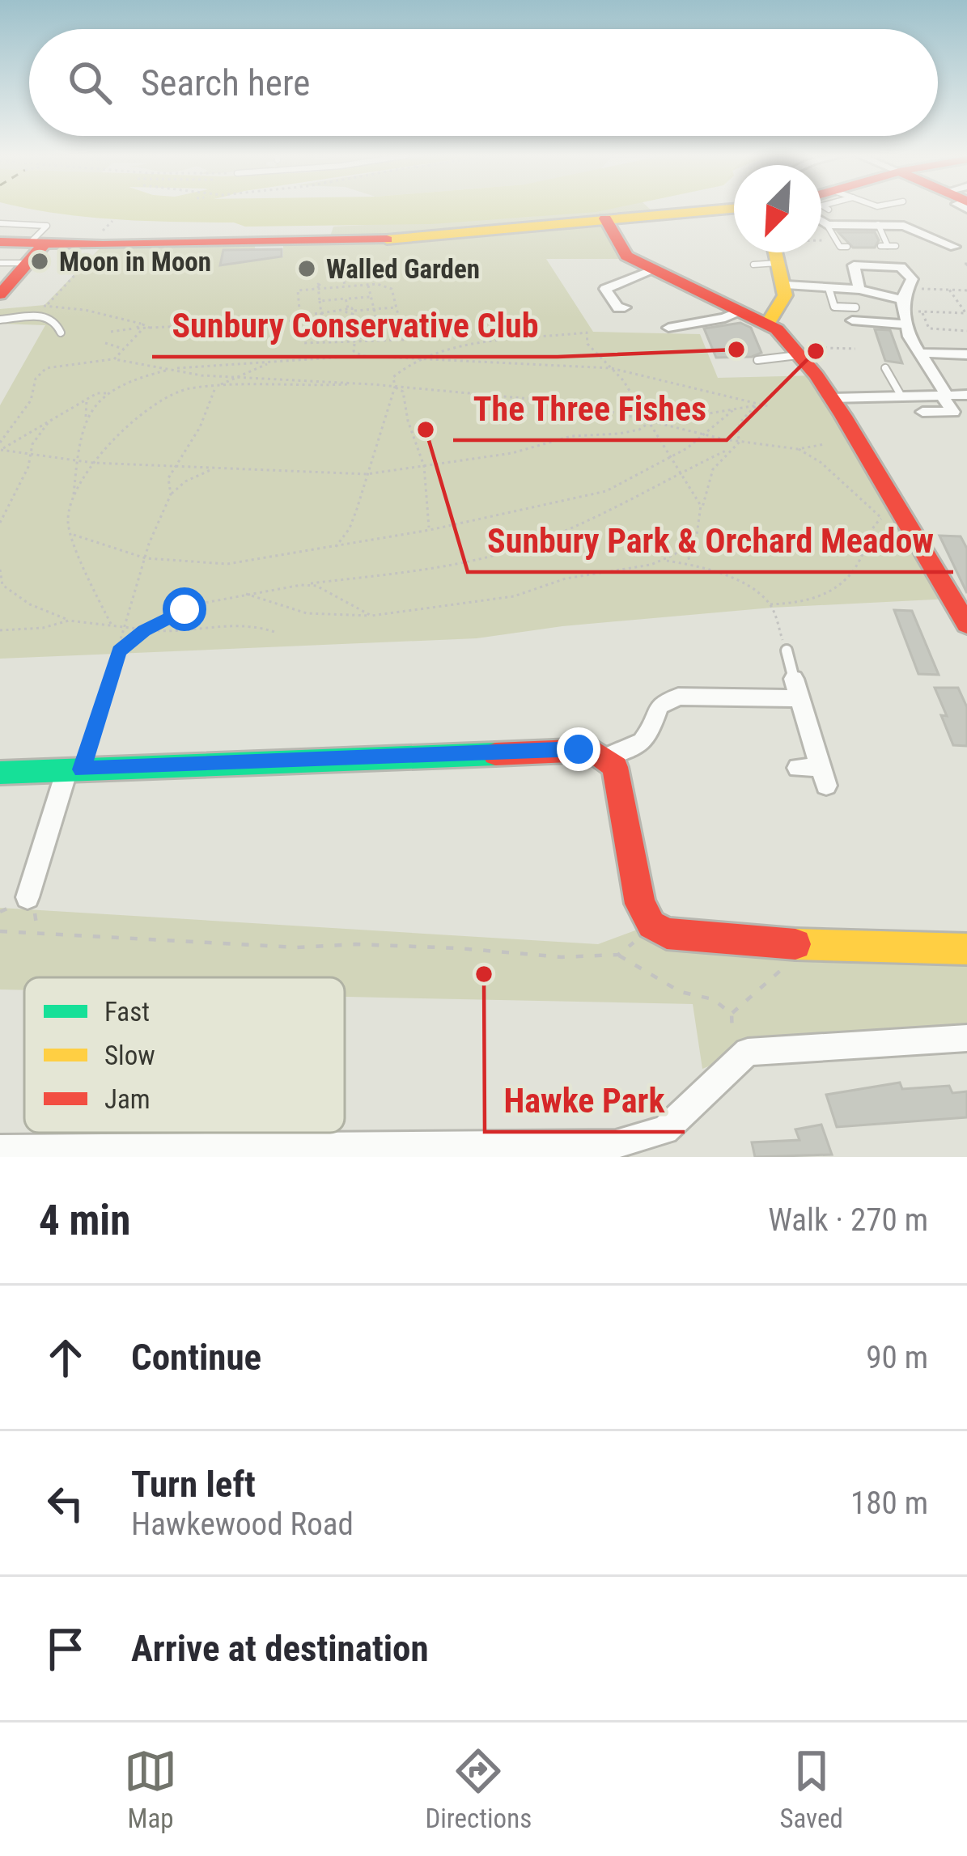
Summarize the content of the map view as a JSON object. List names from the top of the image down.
{
  "places": [
    "Moon in Moon",
    "Walled Garden",
    "Sunbury Conservative Club",
    "The Three Fishes",
    "Sunbury Park & Orchard Meadow",
    "Hawke Park"
  ],
  "legend": ["Fast", "Slow", "Jam"],
  "north": "bottom left",
  "page": {
    "search": "Search here",
    "heading": ["4 min", "Walk · 270 m"],
    "list": [
      ["Continue", "90 m"],
      ["Turn left", "Hawkewood Road", "180 m"],
      "Arrive at destination"
    ],
    "nav": ["Map", "Directions", "Saved"]
  }
}
